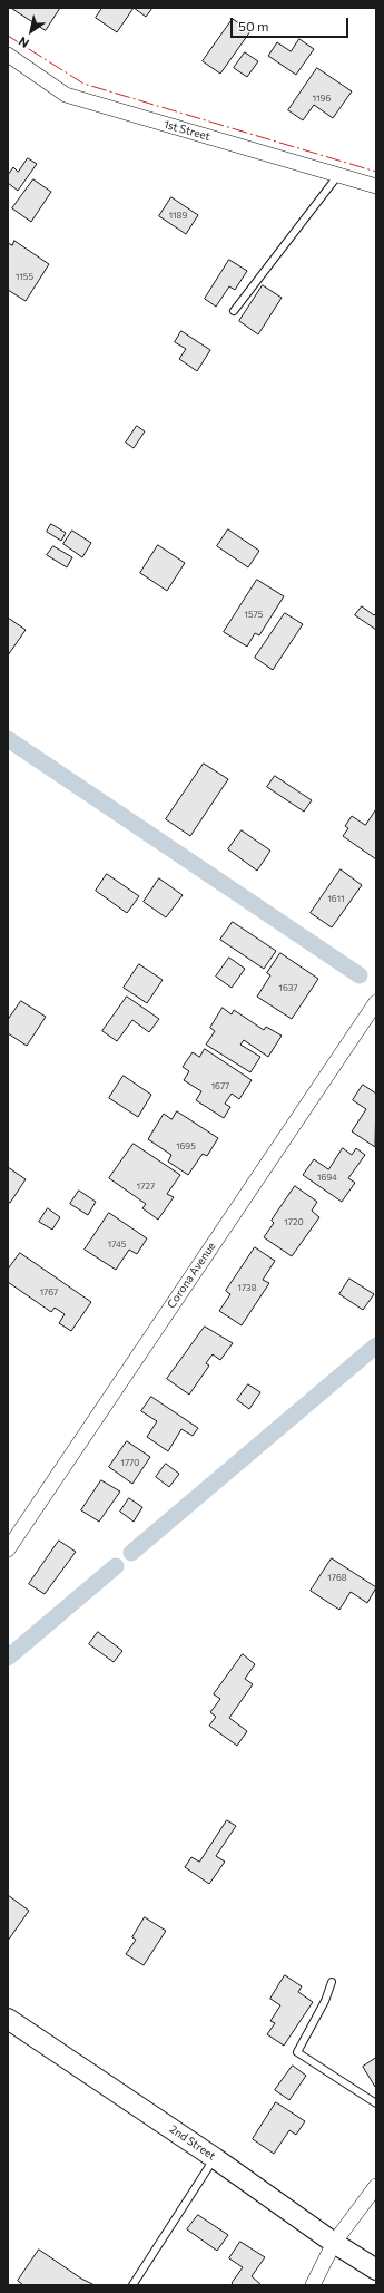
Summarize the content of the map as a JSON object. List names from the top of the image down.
{
  "streets": {
    "street": ["1st Street", "Corona Avenue", "2nd Street"]
  },
  "house_numbers": [
    "1196",
    "1189",
    "1155",
    "1575",
    "1611",
    "1637",
    "1677",
    "1695",
    "1694",
    "1727",
    "1720",
    "1745",
    "1738",
    "1767",
    "1770",
    "1768"
  ],
  "scale_bar": "50 m",
  "north": "bottom left"
}
